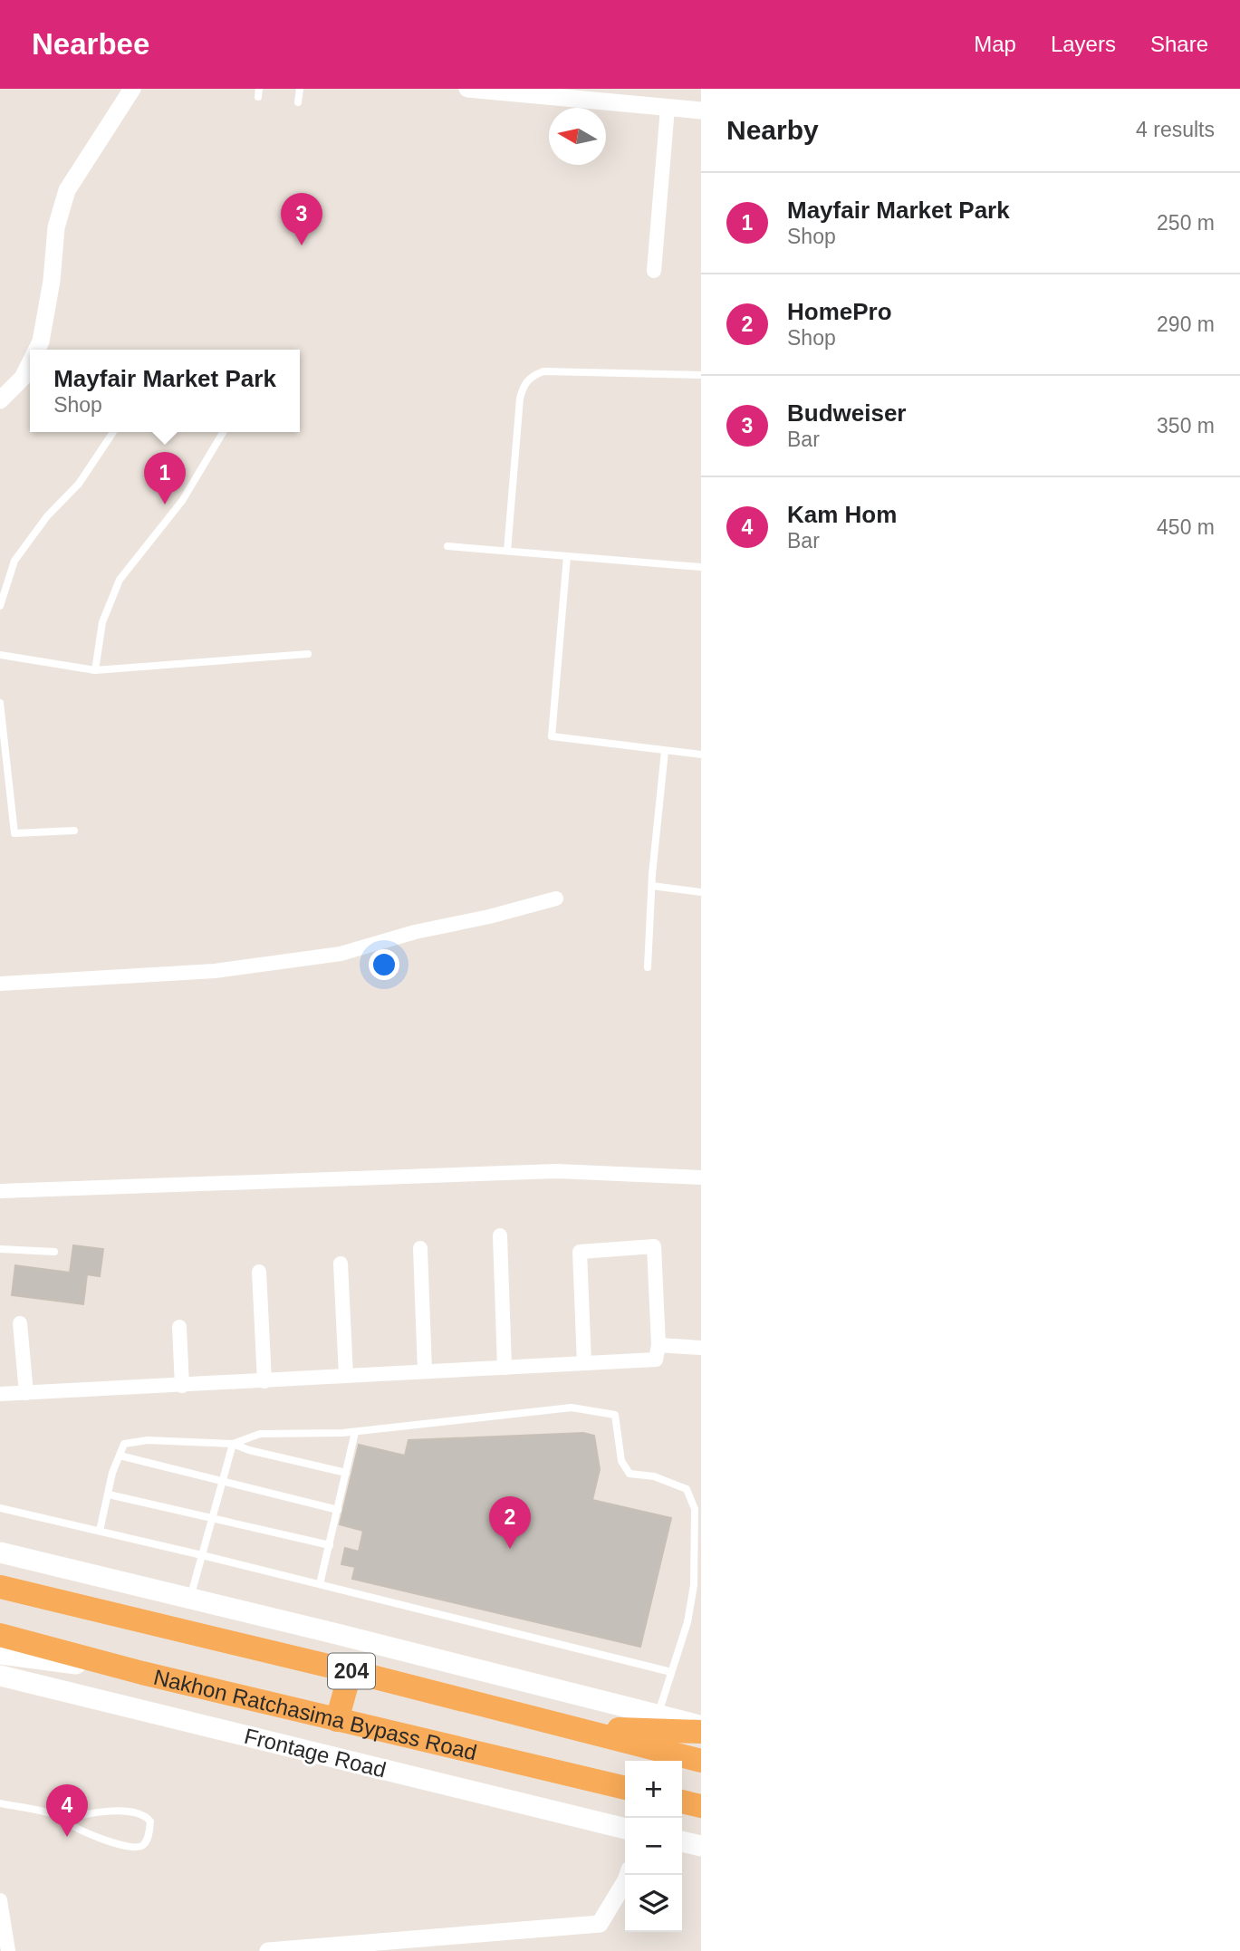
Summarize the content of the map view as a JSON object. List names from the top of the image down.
{
  "streets": {
    "highway": ["204", "Nakhon Ratchasima Bypass Road"],
    "main road": ["Frontage Road"]
  },
  "north": "left",
  "page": {
    "header": "Nearbee",
    "nav": ["Map", "Layers", "Share"],
    "heading": ["Nearby", "4 results"],
    "list": [
      {
        "mark": "1",
        "name": "Mayfair Market Park",
        "note": "Shop",
        "value": "250 m"
      },
      {
        "mark": "2",
        "name": "HomePro",
        "note": "Shop",
        "value": "290 m"
      },
      {
        "mark": "3",
        "name": "Budweiser",
        "note": "Bar",
        "value": "350 m"
      },
      {
        "mark": "4",
        "name": "Kam Hom",
        "note": "Bar",
        "value": "450 m"
      }
    ],
    "pins": [
      "3",
      "1",
      "2",
      "4"
    ],
    "popup": ["Mayfair Market Park", "Shop"],
    "map_buttons": ["+", "−"]
  }
}
